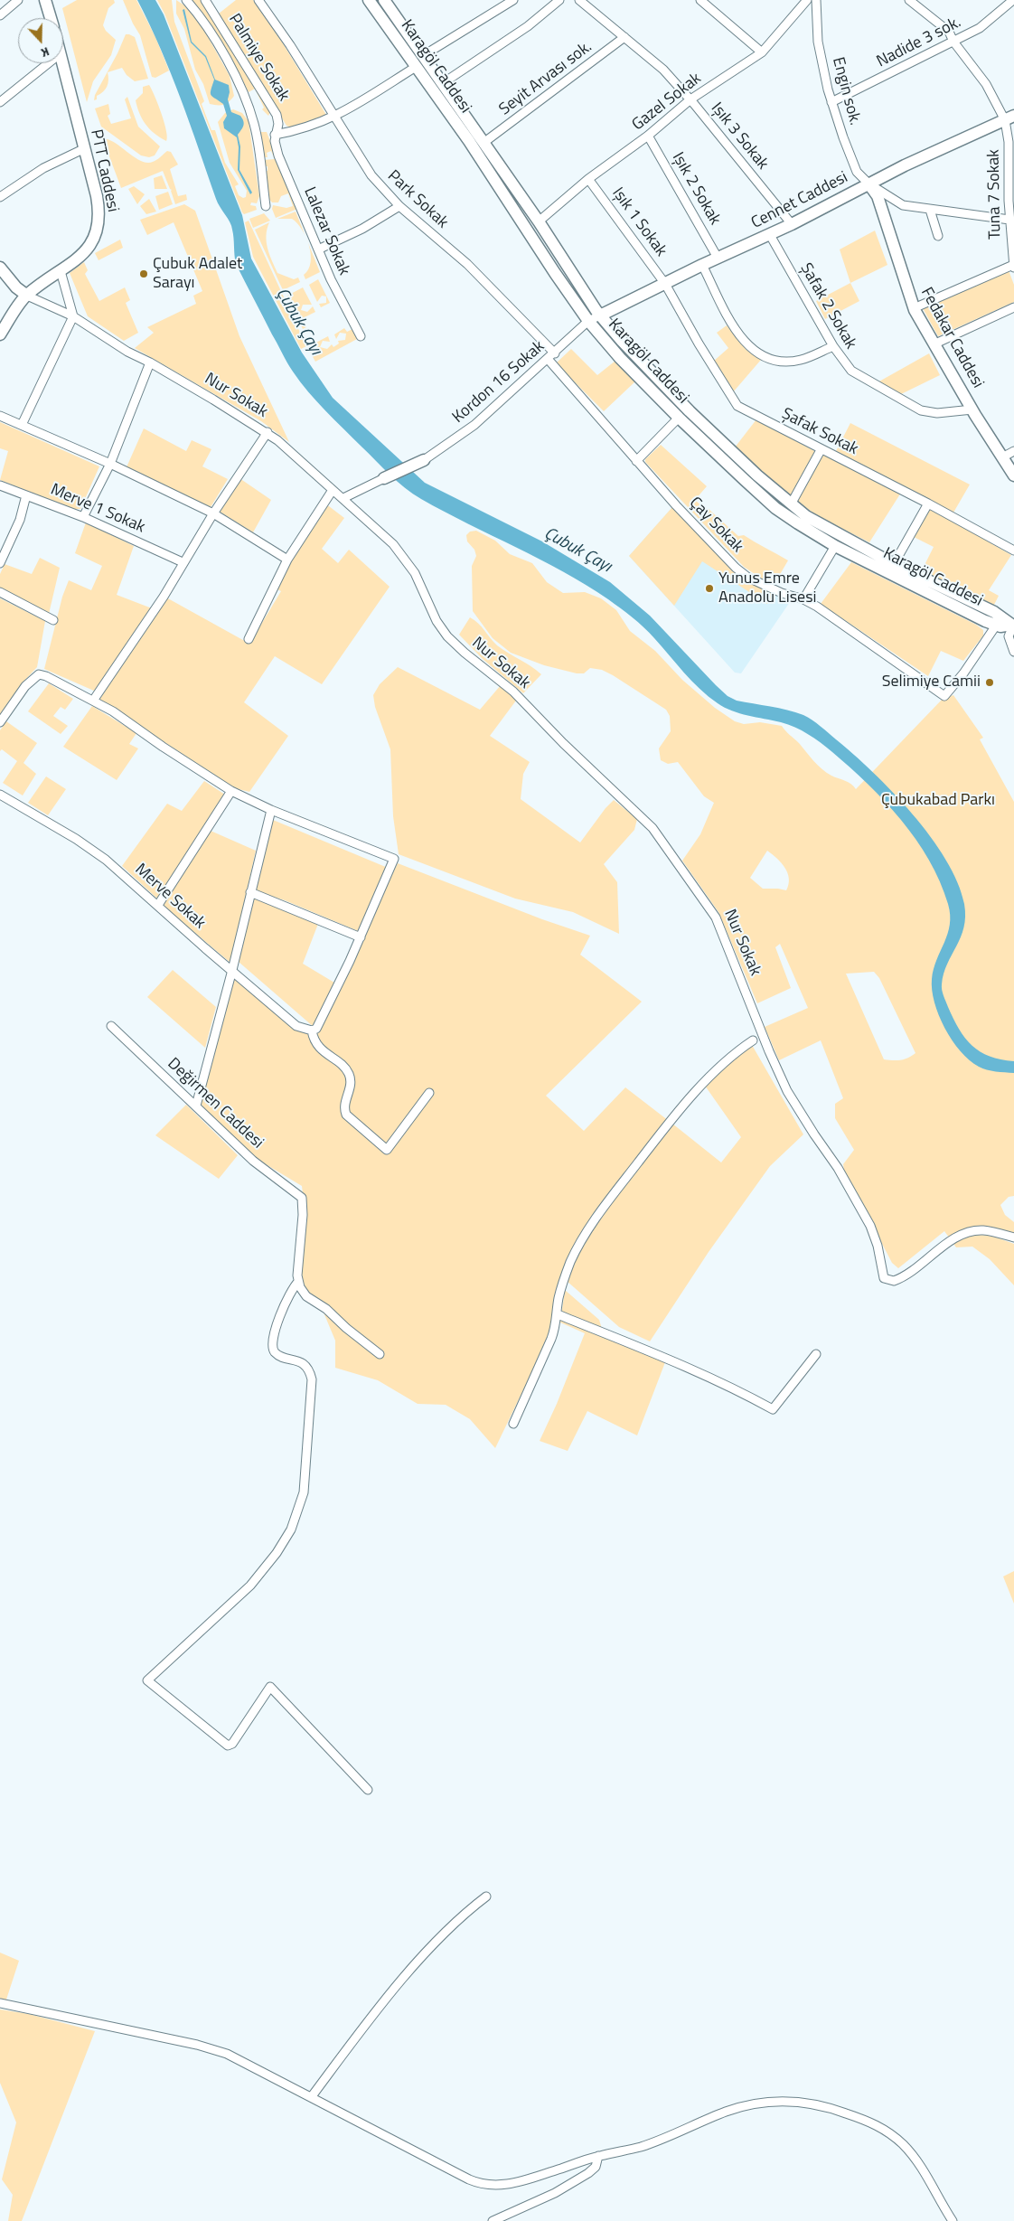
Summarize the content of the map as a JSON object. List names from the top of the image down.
{
  "streets": {
    "main road": [
      "Karagöl Caddesi",
      "PTT Caddesi",
      "Cennet Caddesi",
      "Fedakar Caddesi"
    ],
    "street": [
      "Nadide 3 sok.",
      "Palmiye Sokak",
      "Seyit Arvası sok.",
      "Engin sok.",
      "Gazel Sokak",
      "Işık 3 Sokak",
      "Işık 2 Sokak",
      "Tuna 7 Sokak",
      "Park Sokak",
      "Işık 1 Sokak",
      "Lalezar Sokak",
      "Şafak 2 Sokak",
      "Kordon 16 Sokak",
      "Nur Sokak",
      "Şafak Sokak",
      "Merve 1 Sokak",
      "Çay Sokak",
      "Merve Sokak",
      "Değirmen Caddesi"
    ]
  },
  "crossings": [
    ["Nadide 3 sok.", "Engin sok."],
    ["Nadide 3 sok.", "Tuna 7 Sokak"],
    ["Palmiye Sokak", "Lalezar Sokak"],
    ["Karagöl Caddesi", "Kordon 16 Sokak"],
    ["Karagöl Caddesi", "Çay Sokak"],
    ["Seyit Arvası sok.", "Işık 3 Sokak"],
    ["Engin sok.", "Tuna 7 Sokak"],
    ["Engin sok.", "Cennet Caddesi"],
    ["Engin sok.", "Fedakar Caddesi"],
    ["Gazel Sokak", "Işık 3 Sokak"],
    ["Gazel Sokak", "Işık 2 Sokak"],
    ["Gazel Sokak", "Işık 1 Sokak"],
    ["Işık 3 Sokak", "Cennet Caddesi"],
    ["PTT Caddesi", "Nur Sokak"],
    ["Işık 2 Sokak", "Cennet Caddesi"],
    ["Tuna 7 Sokak", "Cennet Caddesi"],
    ["Park Sokak", "Kordon 16 Sokak"],
    ["Park Sokak", "Çay Sokak"],
    ["Cennet Caddesi", "Işık 1 Sokak"],
    ["Cennet Caddesi", "Şafak 2 Sokak"],
    ["Cennet Caddesi", "Fedakar Caddesi"],
    ["Cennet Caddesi", "Kordon 16 Sokak"],
    ["Cennet Caddesi", "Şafak Sokak"],
    ["Işık 1 Sokak", "Şafak Sokak"],
    ["Şafak 2 Sokak", "Fedakar Caddesi"],
    ["Kordon 16 Sokak", "Çay Sokak"]
  ],
  "water": ["Çubuk Çayı"],
  "parks": ["Çubukabad Parkı"],
  "places": ["Çubuk Adalet Sarayı", "Yunus Emre Anadolu Lisesi", "Selimiye Camii"],
  "north": "bottom"
}
